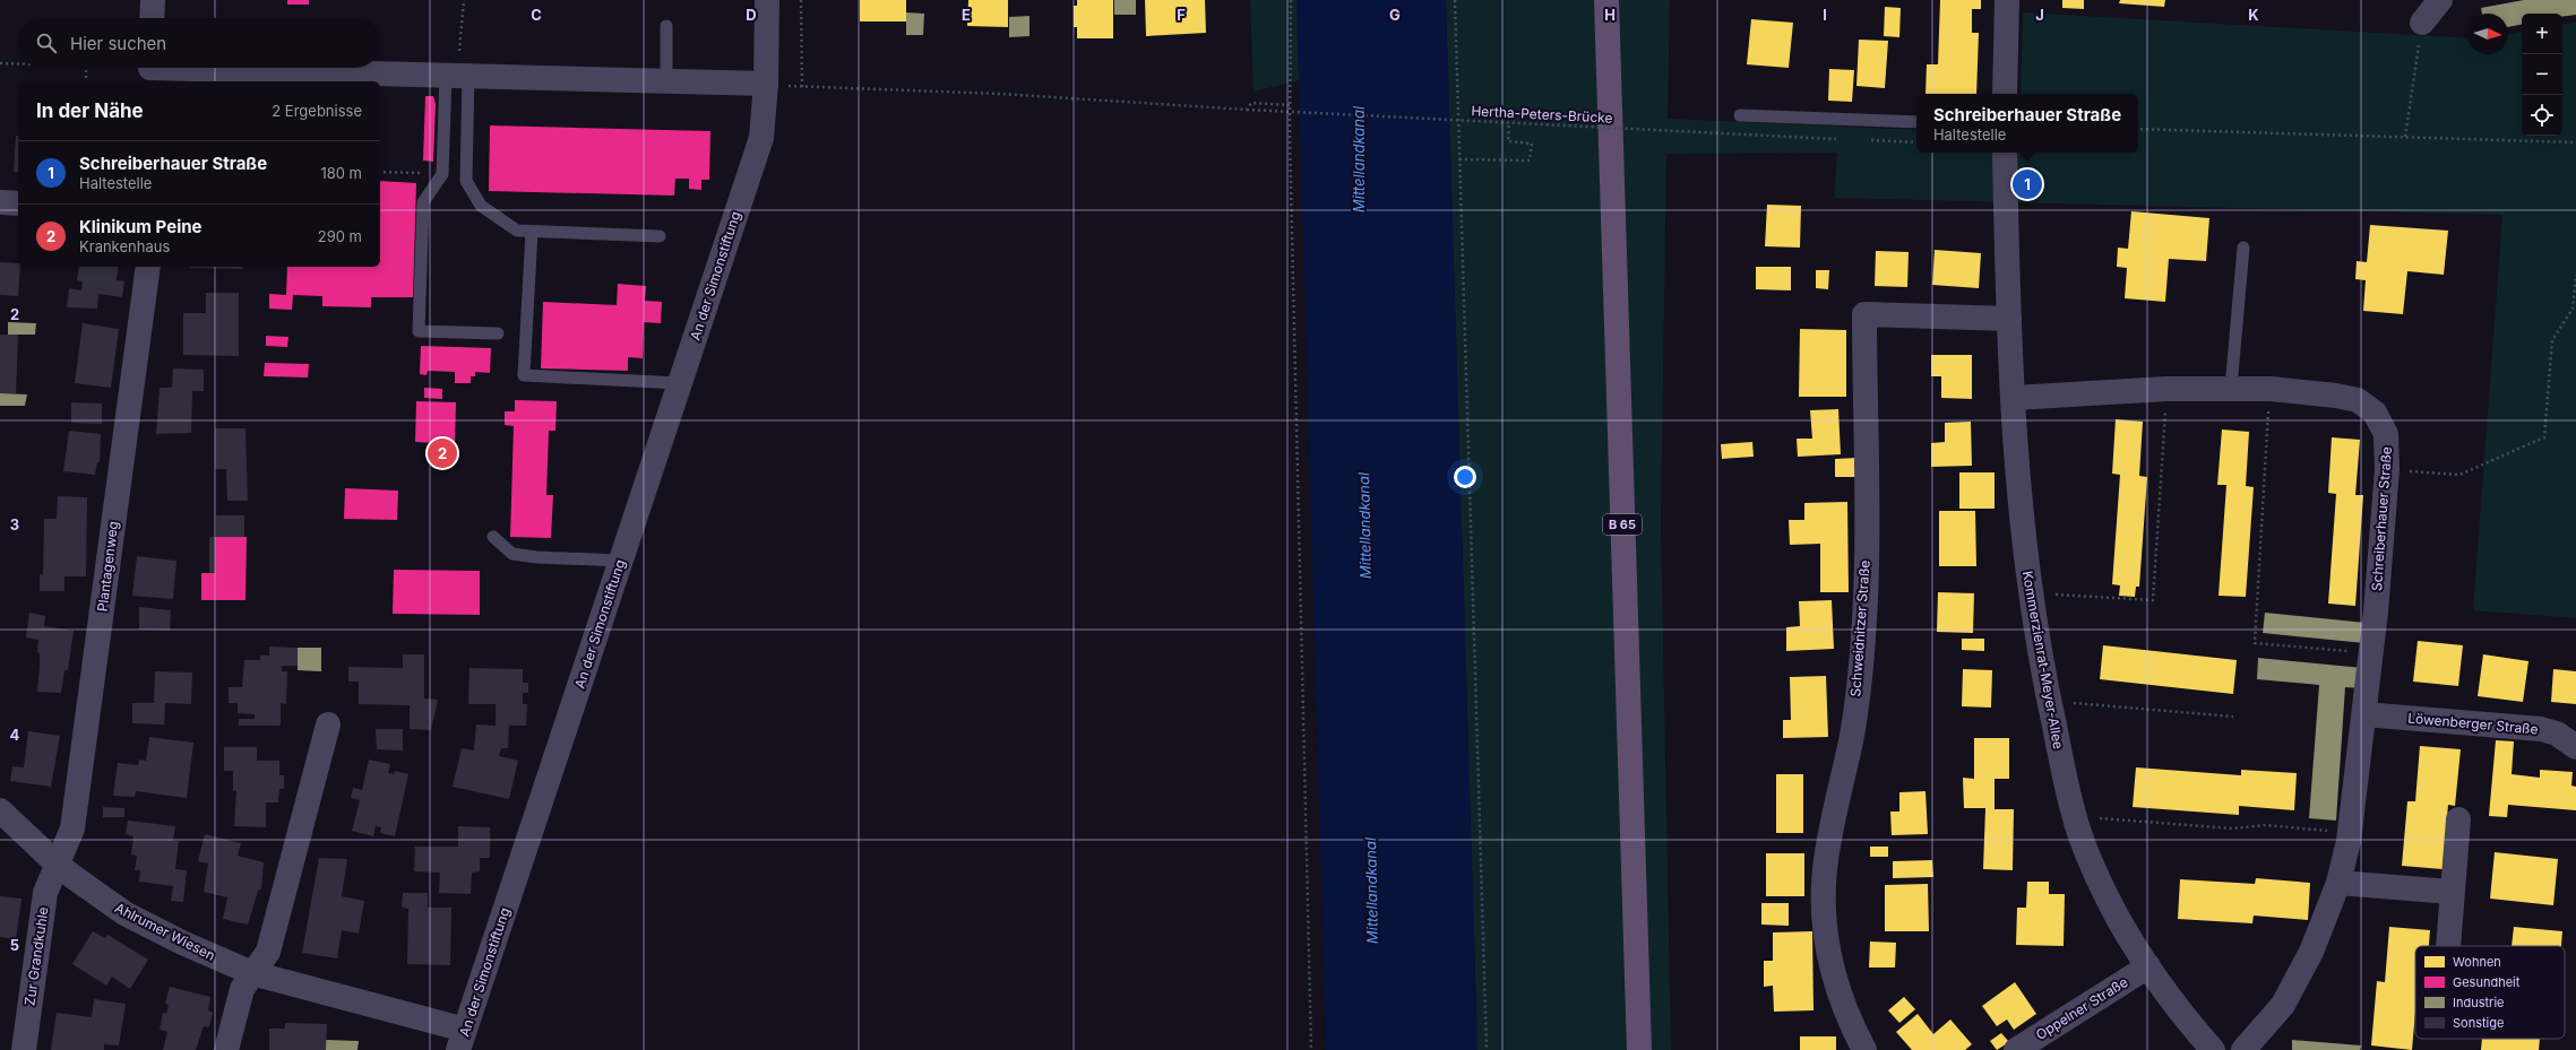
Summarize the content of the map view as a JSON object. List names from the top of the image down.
{
  "streets": {
    "main road": ["B 65"],
    "street": [
      "An der Simonstiftung",
      "Schreiberhauer Straße",
      "Plantagenweg",
      "Schweidnitzer Straße",
      "Kommerzienrat-Meyer-Allee",
      "Löwenberger Straße",
      "Ahlrumer Wiesen",
      "Zur Grandkuhle",
      "Oppelner Straße"
    ],
    "path": ["Hertha-Peters-Brücke"]
  },
  "crossings": [
    ["Hertha-Peters-Brücke", "An der Simonstiftung"],
    ["An der Simonstiftung", "Ahlrumer Wiesen"],
    ["Schreiberhauer Straße", "Kommerzienrat-Meyer-Allee"],
    ["Schreiberhauer Straße", "Löwenberger Straße"],
    ["Plantagenweg", "Ahlrumer Wiesen"],
    ["Plantagenweg", "Zur Grandkuhle"],
    ["Schweidnitzer Straße", "Kommerzienrat-Meyer-Allee"],
    ["Kommerzienrat-Meyer-Allee", "Oppelner Straße"],
    ["Ahlrumer Wiesen", "Zur Grandkuhle"]
  ],
  "water": ["Mittellandkanal"],
  "legend": [
    "Wohnen",
    "Gesundheit",
    "Industrie",
    "Sonstige"
  ],
  "north": "right",
  "page": {
    "map_buttons": ["+", "−"],
    "search": "Hier suchen",
    "heading": ["In der Nähe", "2 Ergebnisse"],
    "popup": ["Schreiberhauer Straße", "Haltestelle"],
    "list": [
      {
        "mark": "1",
        "name": "Schreiberhauer Straße",
        "note": "Haltestelle",
        "value": "180 m"
      },
      {
        "mark": "2",
        "name": "Klinikum Peine",
        "note": "Krankenhaus",
        "value": "290 m"
      }
    ],
    "pins": ["1", "2"]
  },
  "grid": {
    "columns": [
      "C",
      "D",
      "E",
      "F",
      "G",
      "H",
      "I",
      "J",
      "K"
    ],
    "rows": [
      "2",
      "3",
      "4",
      "5"
    ]
  }
}
